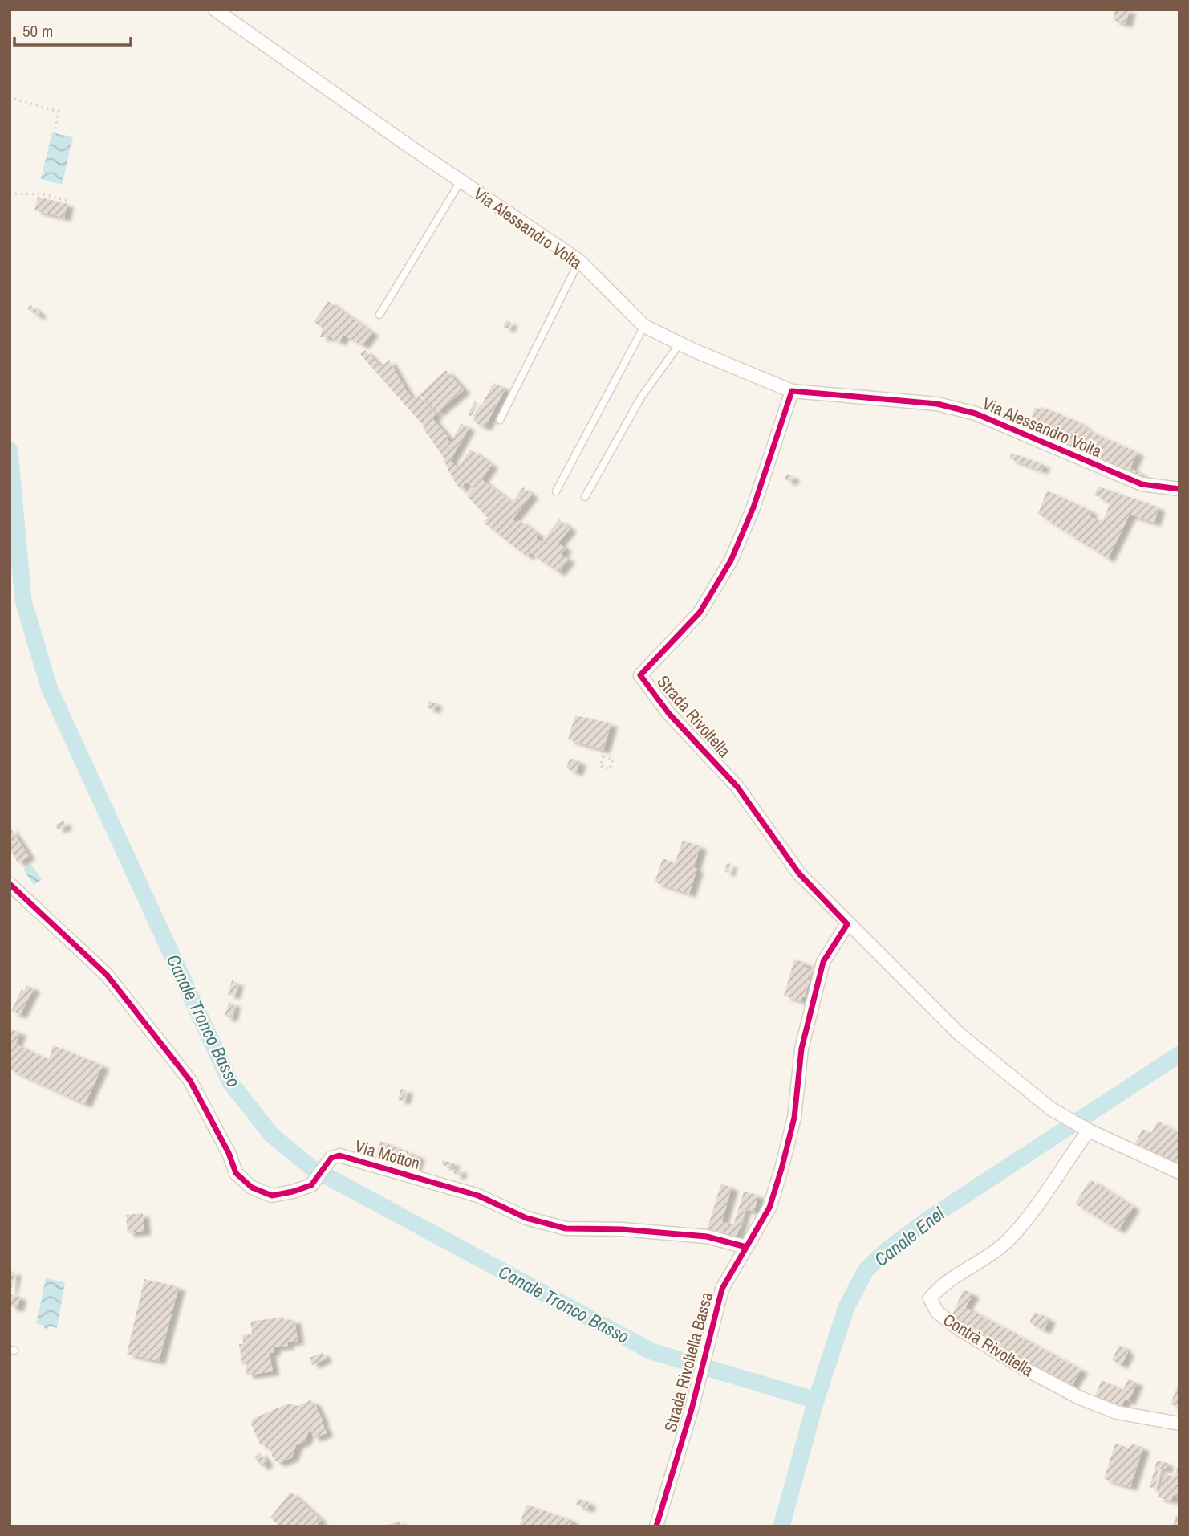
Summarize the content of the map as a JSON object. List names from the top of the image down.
{
  "streets": {
    "street": [
      "Via Alessandro Volta",
      "Strada Rivoltella",
      "Via Motton",
      "Contrà Rivoltella",
      "Strada Rivoltella Bassa"
    ]
  },
  "crossings": [
    ["Via Alessandro Volta", "Strada Rivoltella"],
    ["Strada Rivoltella", "Strada Rivoltella Bassa"],
    ["Via Motton", "Strada Rivoltella Bassa"]
  ],
  "water": ["Canale Tronco Basso", "Canale Enel"],
  "scale_bar": "50 m"
}
